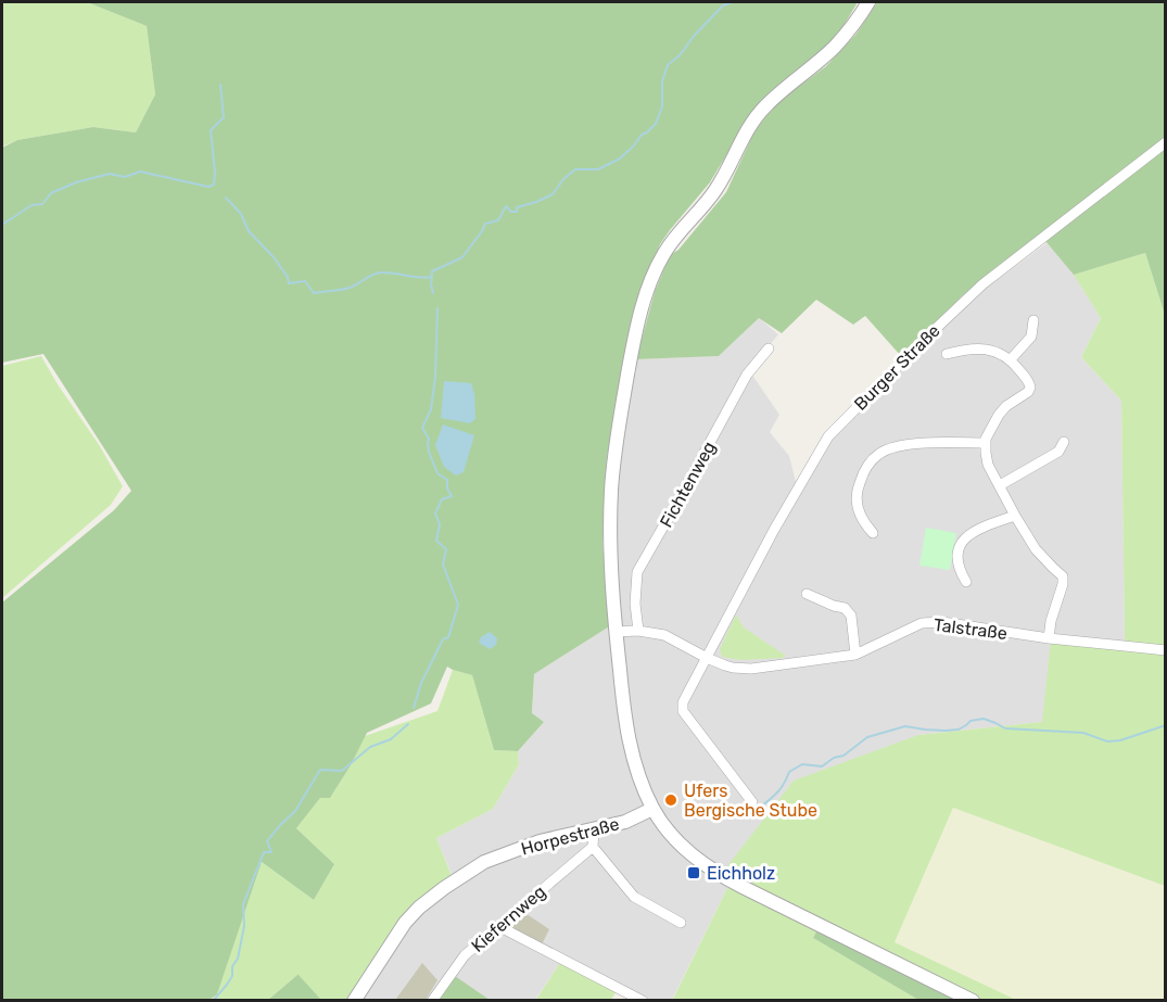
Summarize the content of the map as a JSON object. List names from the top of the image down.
{
  "streets": {
    "street": [
      "Burger Straße",
      "Fichtenweg",
      "Talstraße",
      "Horpestraße",
      "Kiefernweg"
    ]
  },
  "crossings": [
    ["Burger Straße", "Talstraße"],
    ["Fichtenweg", "Talstraße"]
  ],
  "places": {
    "other": ["Ufers Bergische Stube"],
    "transit": ["Eichholz"]
  }
}
